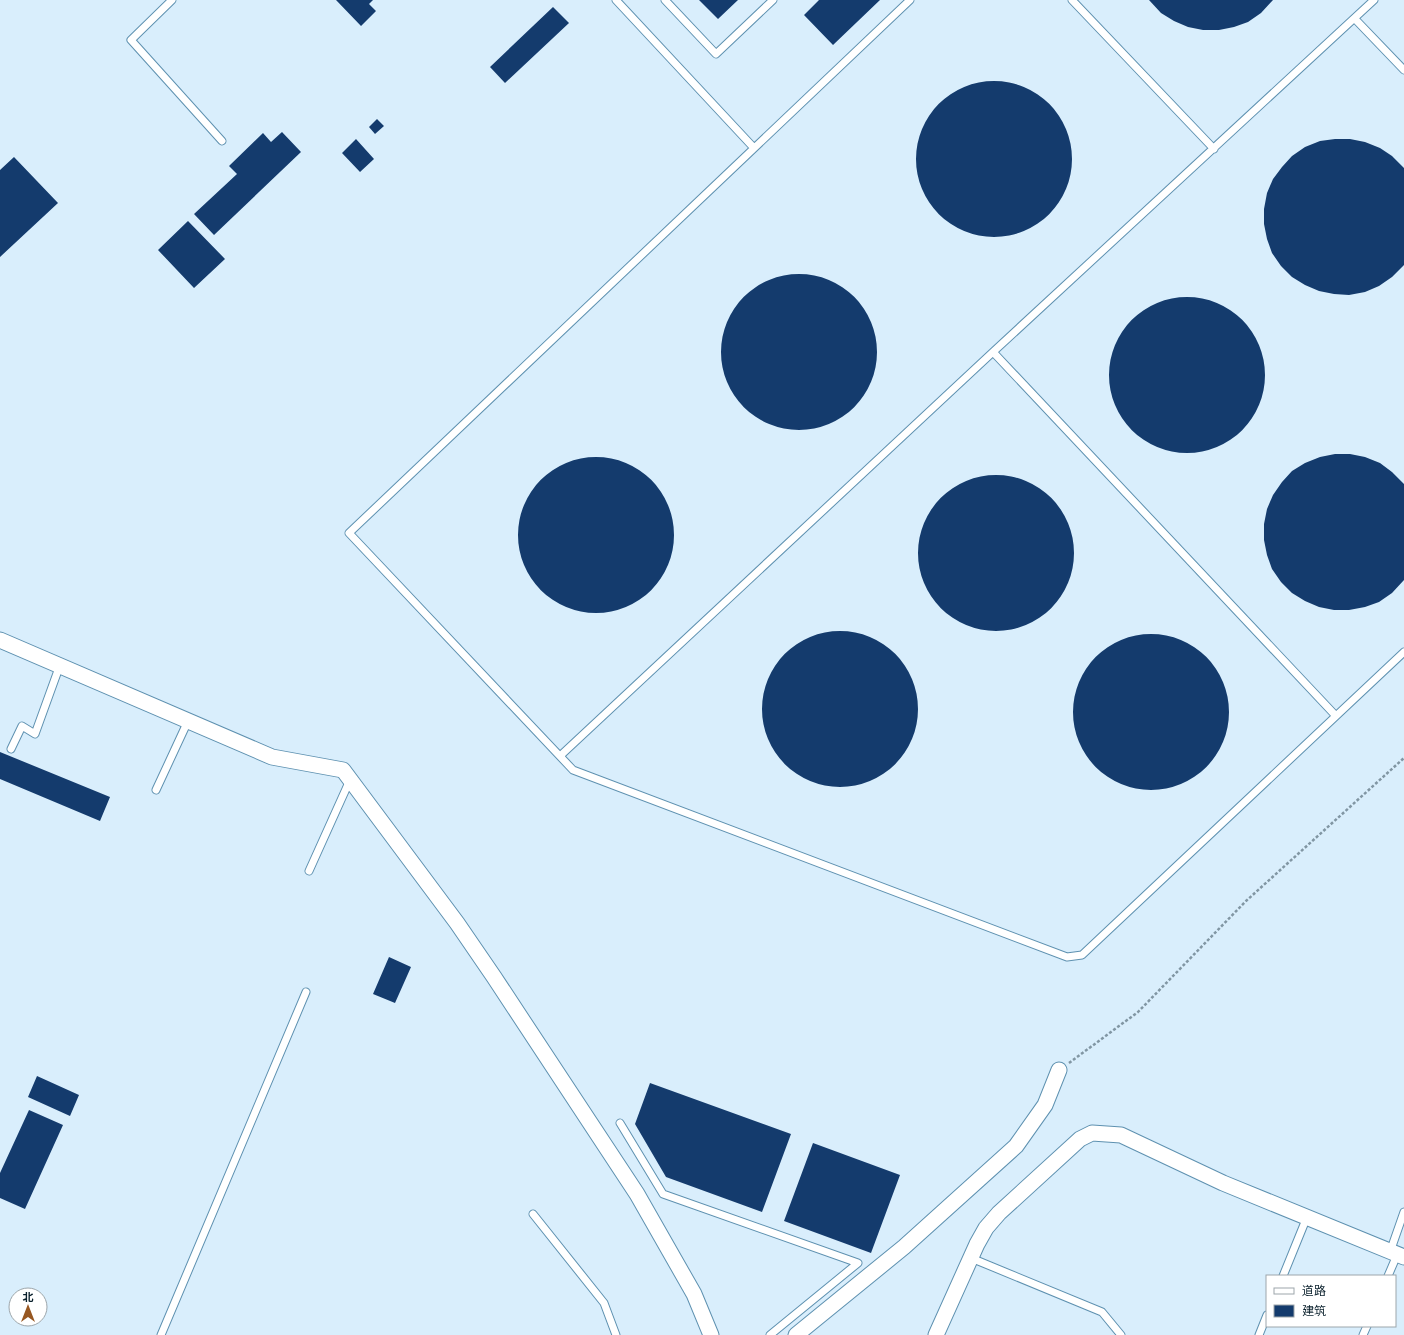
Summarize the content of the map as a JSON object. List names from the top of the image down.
{
  "legend": ["道路", "建筑"],
  "north": "top"
}
